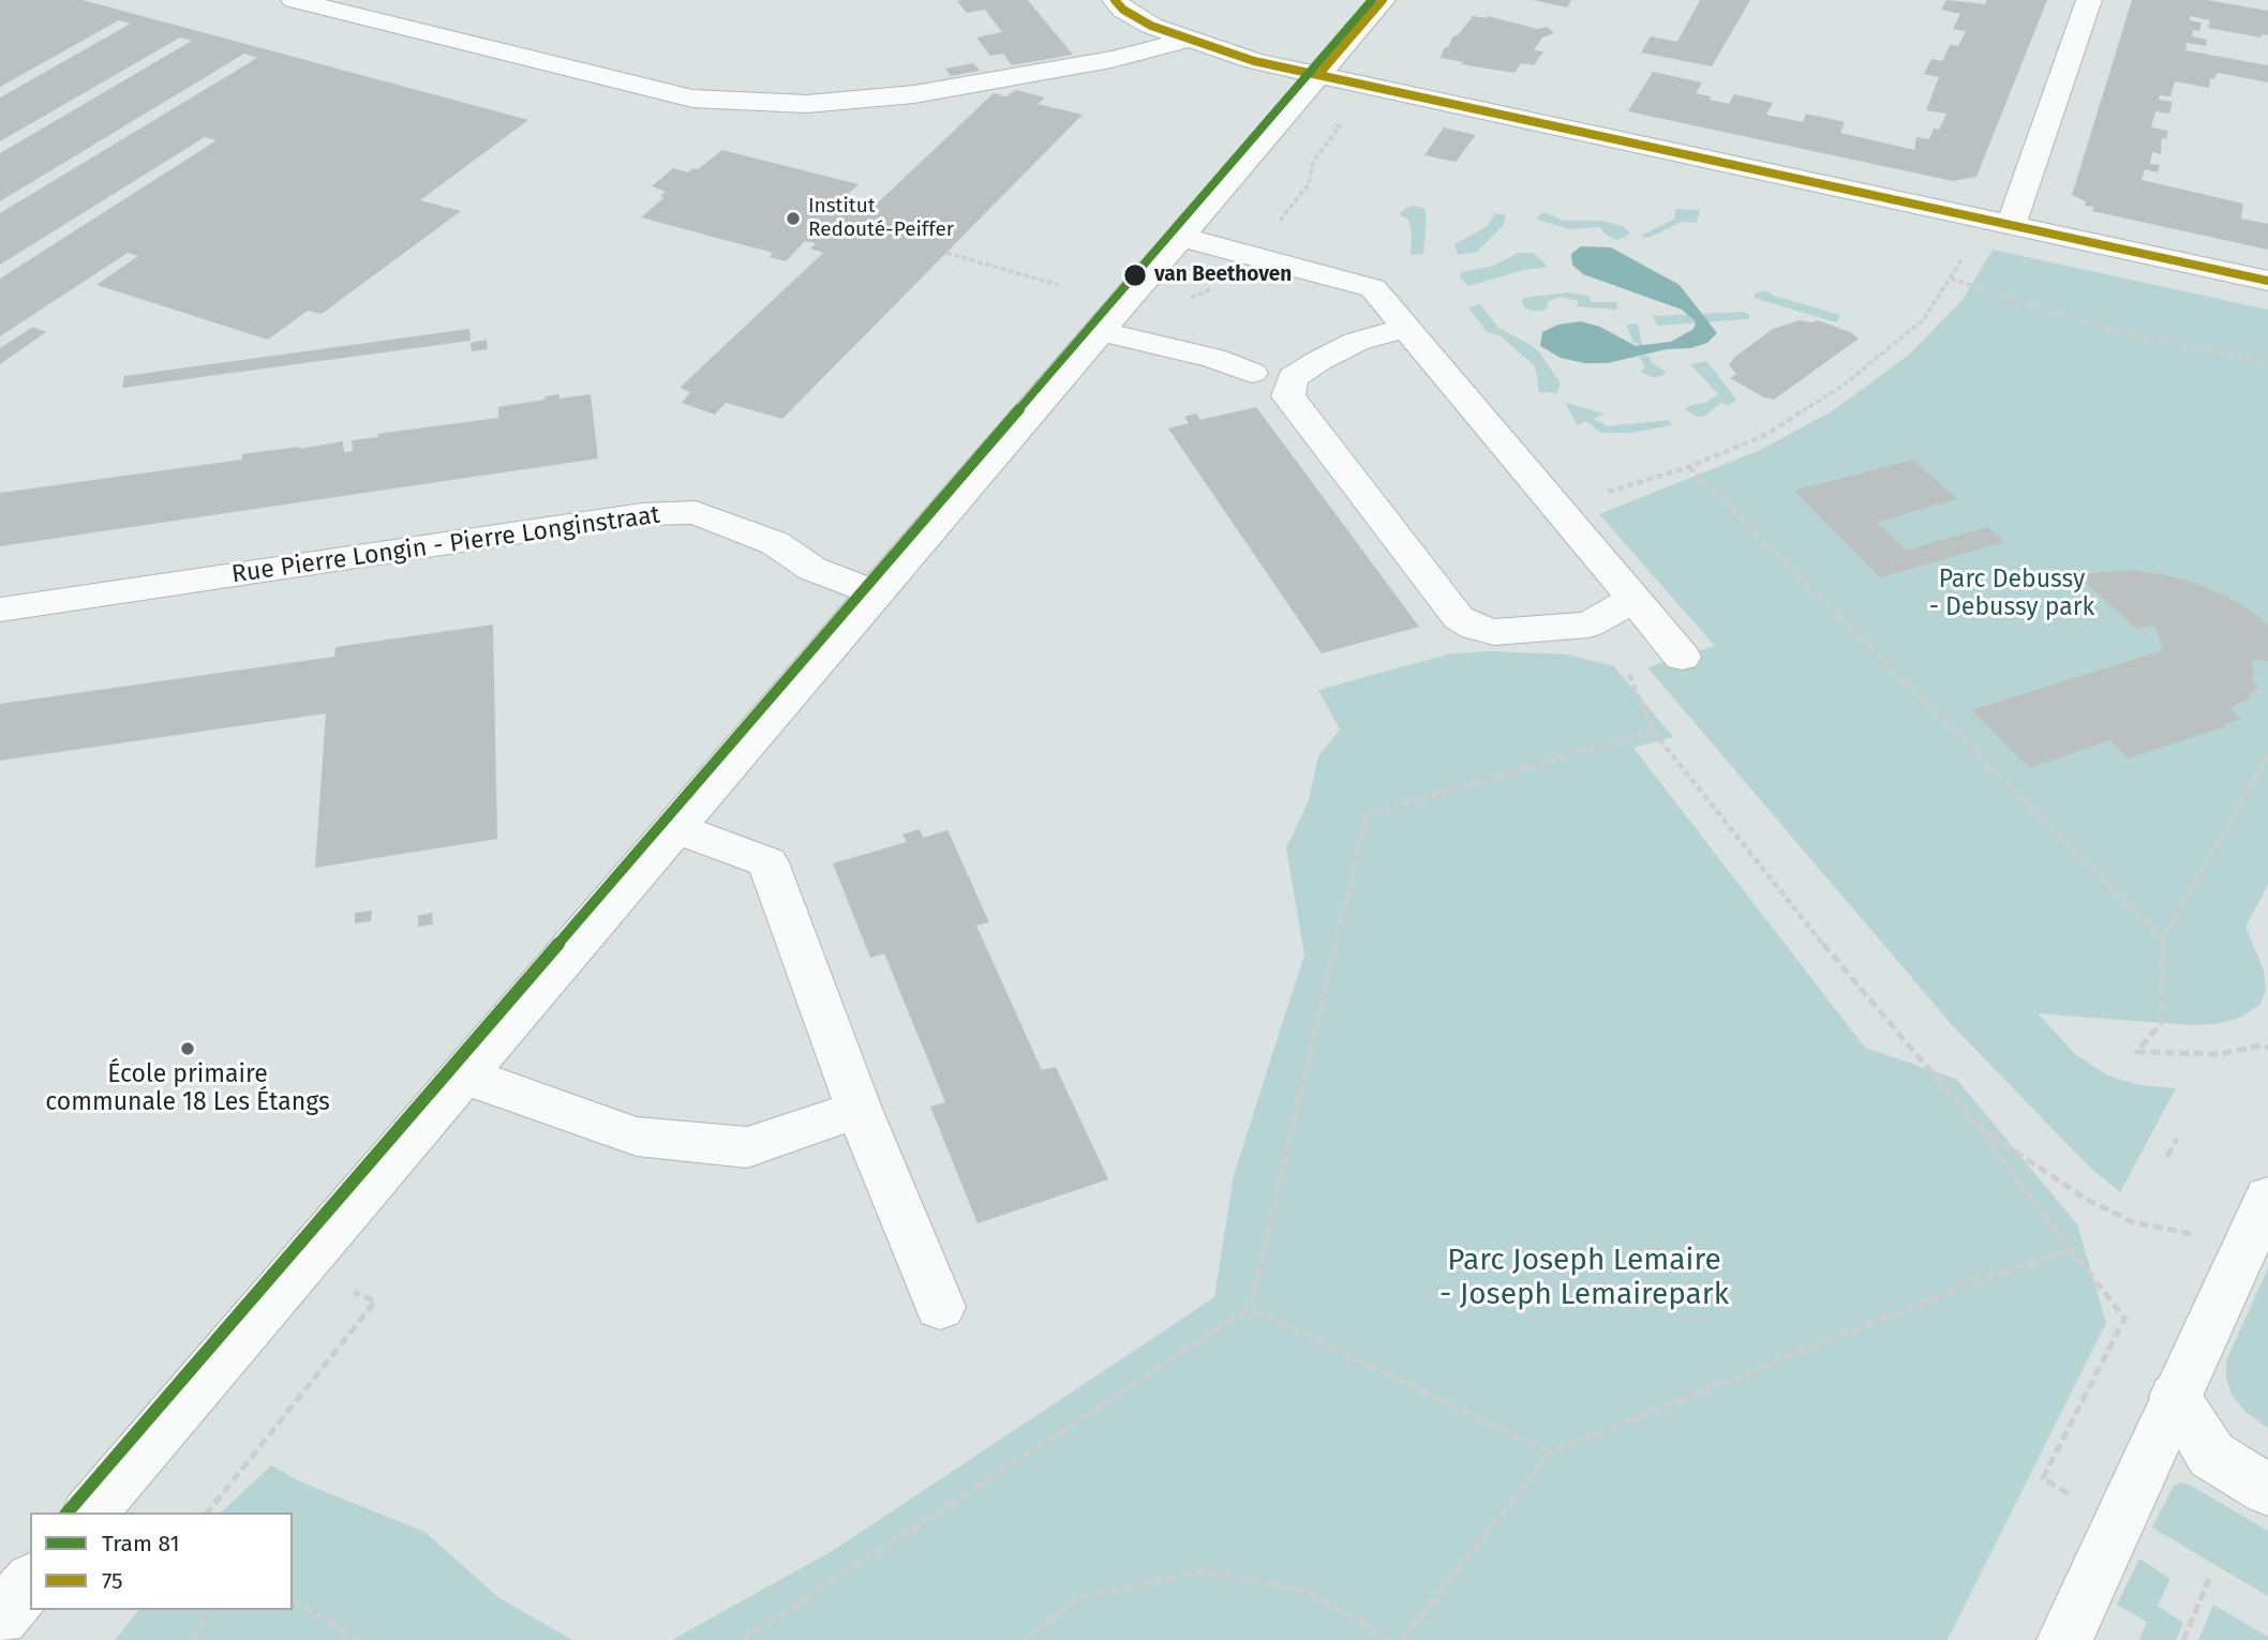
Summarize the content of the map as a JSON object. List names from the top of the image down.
{
  "streets": {
    "street": ["Rue Pierre Longin - Pierre Longinstraat"]
  },
  "parks": ["Parc Debussy - Debussy park", "Parc Joseph Lemaire - Joseph Lemairepark"],
  "places": ["Institut Redouté-Peiffer", "van Beethoven", "École primaire communale 18 Les Étangs"],
  "lines": ["tram line 81", "transit line 75"],
  "legend": ["Tram 81", "75"]
}
